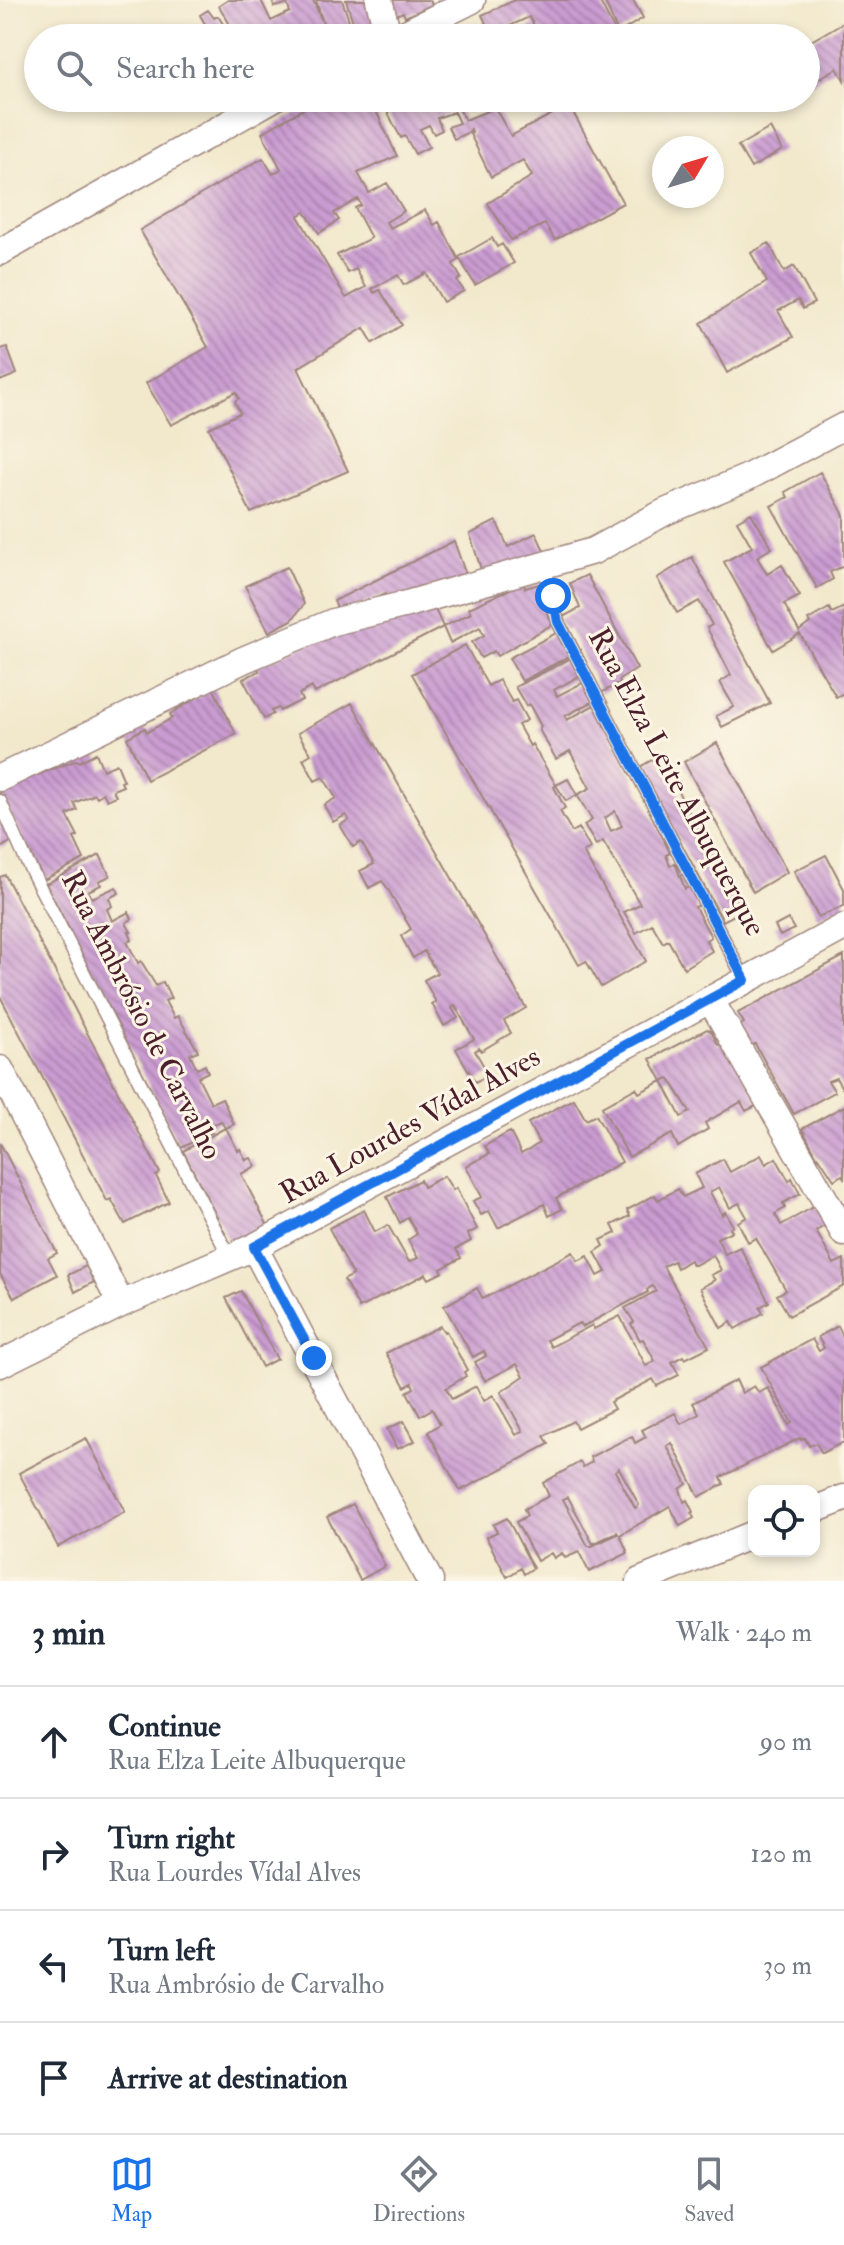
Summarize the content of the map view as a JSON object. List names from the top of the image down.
{
  "streets": {
    "street": ["Rua Ambrósio de Carvalho", "Rua Lourdes Vídal Alves"],
    "lane": ["Rua Elza Leite Albuquerque"]
  },
  "crossings": [
    ["Rua Elza Leite Albuquerque", "Rua Lourdes Vídal Alves"],
    ["Rua Ambrósio de Carvalho", "Rua Lourdes Vídal Alves"]
  ],
  "north": "top right",
  "page": {
    "search": "Search here",
    "heading": ["3 min", "Walk · 240 m"],
    "list": [
      ["Continue", "Rua Elza Leite Albuquerque", "90 m"],
      ["Turn right", "Rua Lourdes Vídal Alves", "120 m"],
      ["Turn left", "Rua Ambrósio de Carvalho", "30 m"],
      "Arrive at destination"
    ],
    "nav": ["Map", "Directions", "Saved"]
  }
}
